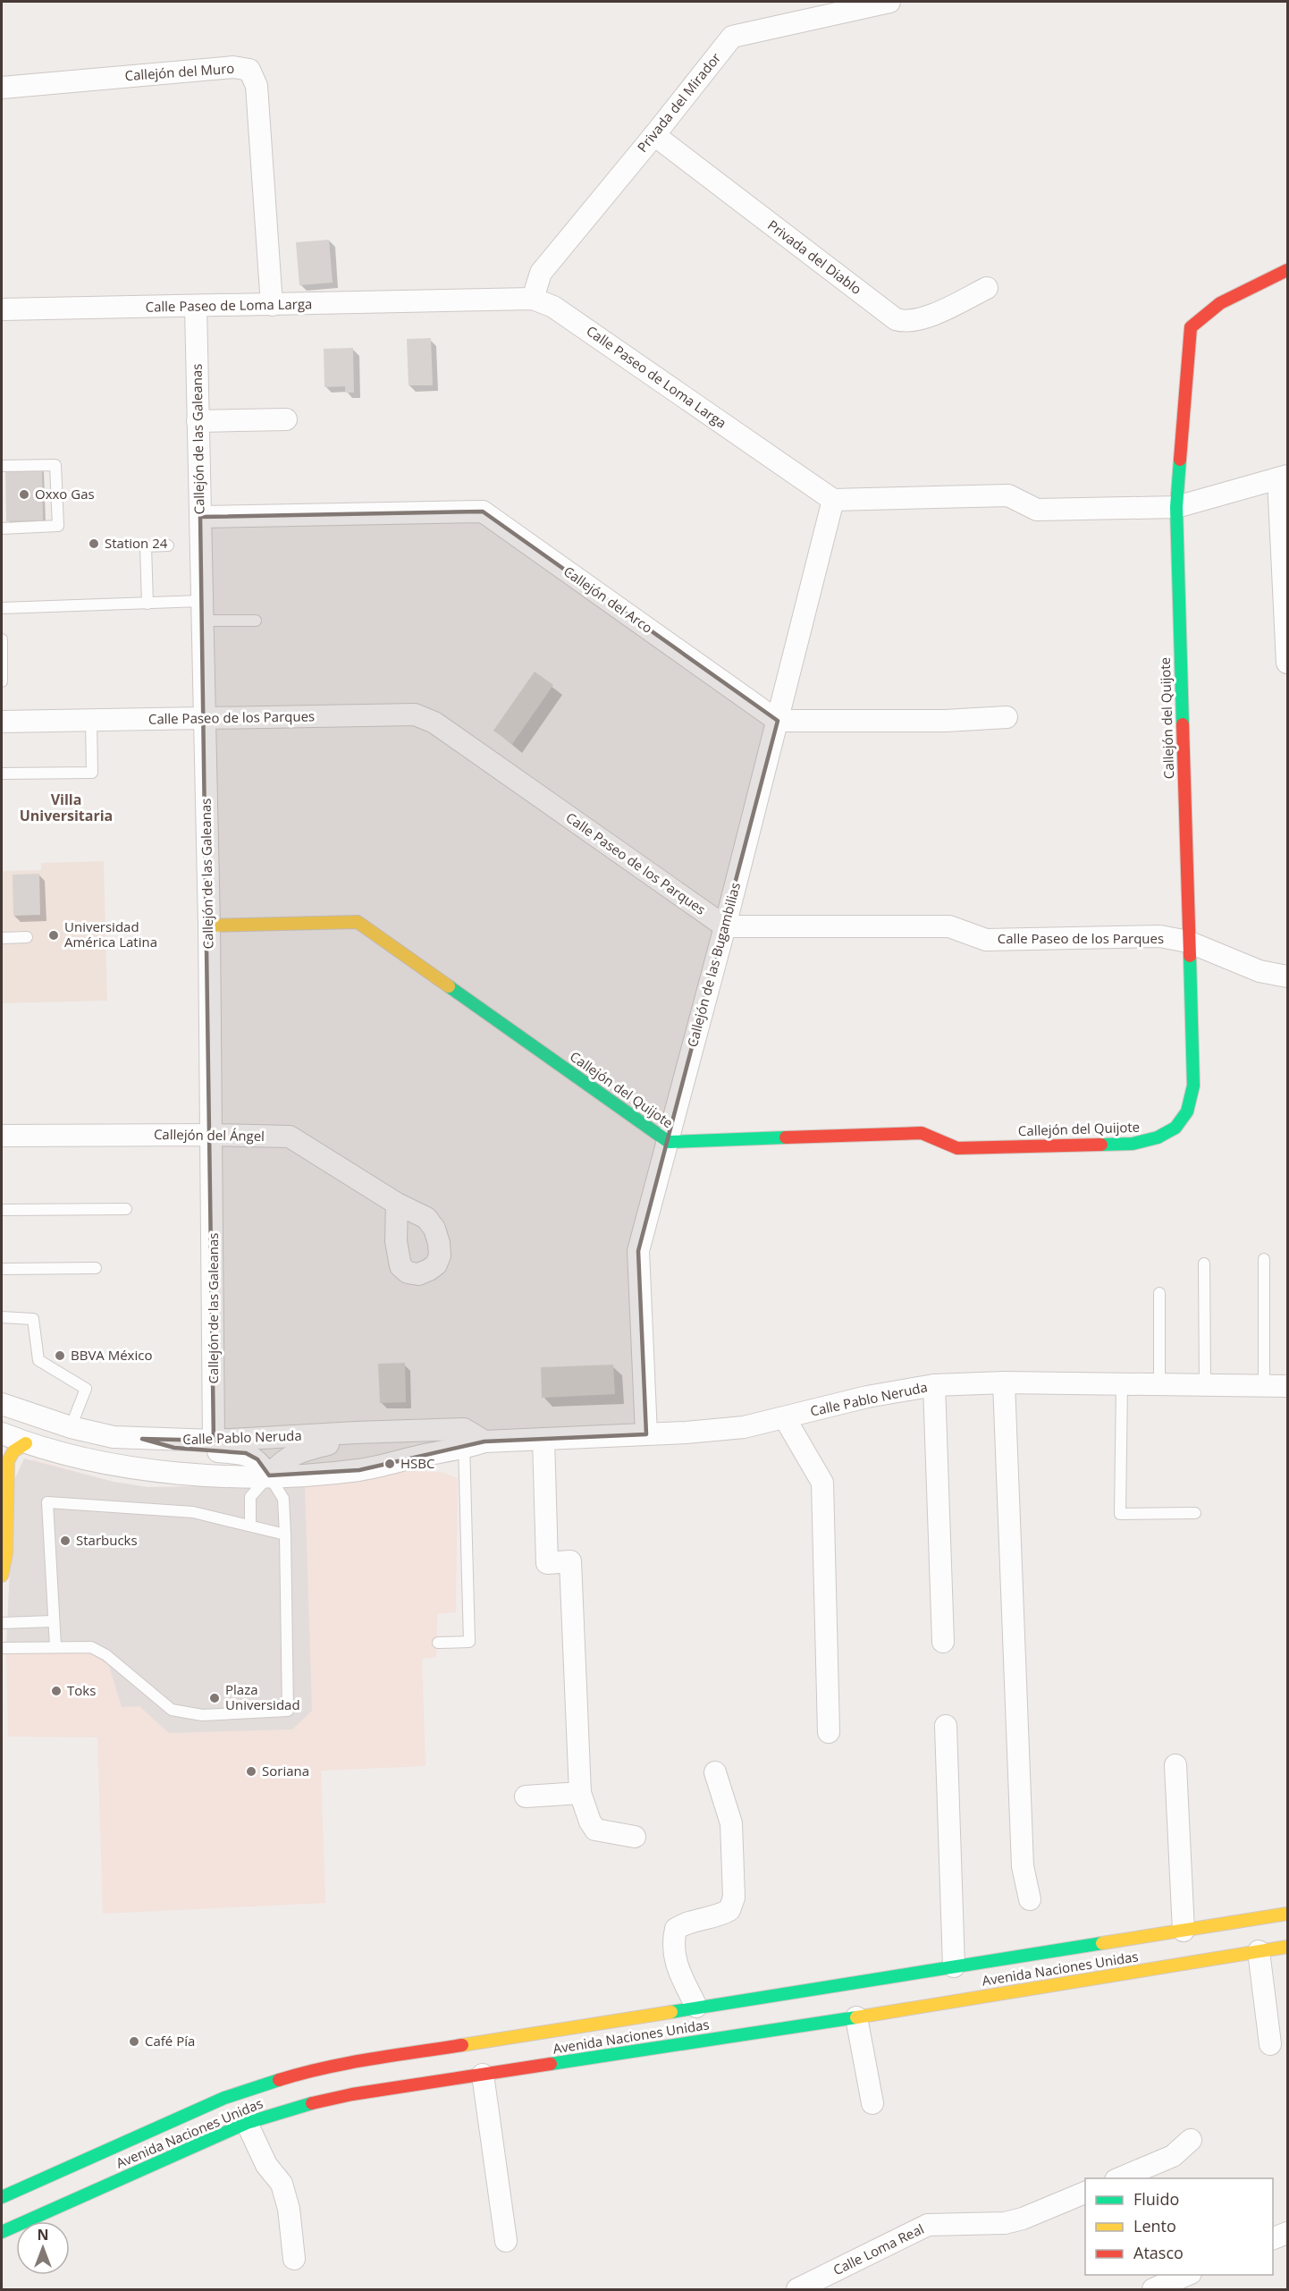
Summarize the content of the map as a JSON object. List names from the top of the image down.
{
  "streets": {
    "street": [
      "Callejón del Muro",
      "Privada del Mirador",
      "Privada del Diablo",
      "Calle Paseo de Loma Larga",
      "Callejón de las Galeanas",
      "Callejón del Arco",
      "Calle Paseo de los Parques",
      "Callejón del Quijote",
      "Callejón de las Bugambilias",
      "Callejón del Ángel",
      "Calle Pablo Neruda",
      "Avenida Naciones Unidas",
      "Calle Loma Real"
    ]
  },
  "crossings": [
    ["Callejón del Muro", "Calle Paseo de Loma Larga"],
    ["Privada del Mirador", "Privada del Diablo"],
    ["Privada del Mirador", "Calle Paseo de Loma Larga"],
    ["Calle Paseo de Loma Larga", "Callejón de las Galeanas"],
    ["Calle Paseo de Loma Larga", "Callejón de las Bugambilias"],
    ["Callejón de las Galeanas", "Callejón del Arco"],
    ["Callejón de las Galeanas", "Calle Paseo de los Parques"],
    ["Callejón de las Galeanas", "Callejón del Quijote"],
    ["Callejón de las Galeanas", "Callejón del Ángel"],
    ["Callejón de las Galeanas", "Calle Pablo Neruda"],
    ["Callejón del Arco", "Callejón de las Bugambilias"],
    ["Calle Paseo de los Parques", "Callejón del Quijote"],
    ["Calle Paseo de los Parques", "Callejón de las Bugambilias"],
    ["Callejón del Quijote", "Callejón de las Bugambilias"],
    ["Callejón de las Bugambilias", "Calle Pablo Neruda"]
  ],
  "districts": ["Villa Universitaria"],
  "places": [
    "Oxxo Gas",
    "Station 24",
    "Universidad América Latina",
    "BBVA México",
    "HSBC",
    "Starbucks",
    "Toks",
    "Plaza Universidad",
    "Soriana",
    "Café Pía"
  ],
  "legend": ["Fluido", "Lento", "Atasco"],
  "north": "top"
}
